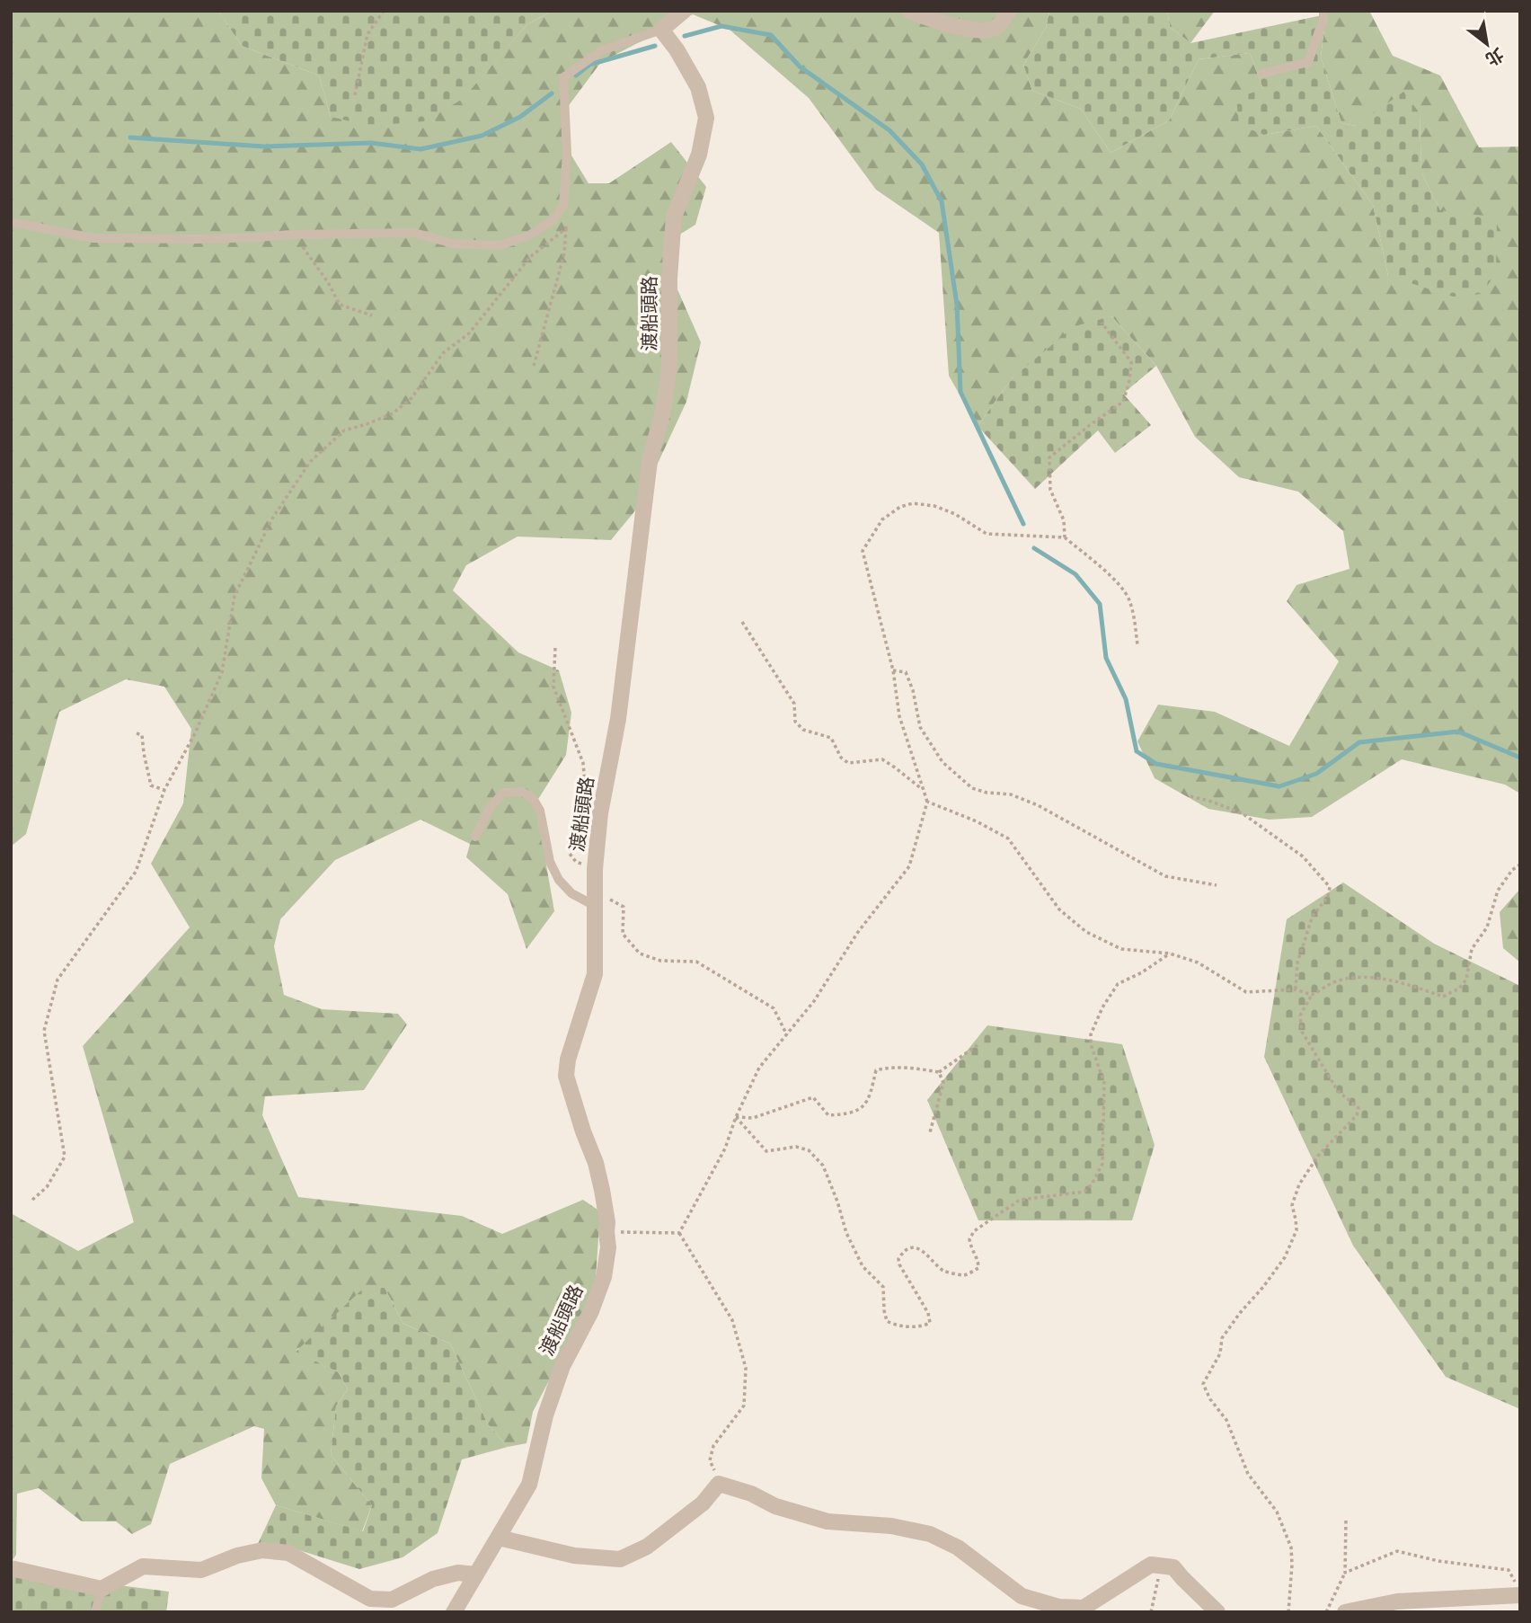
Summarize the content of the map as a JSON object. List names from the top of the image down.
{
  "streets": {
    "street": ["渡船頭路"]
  },
  "north": "bottom right"
}
